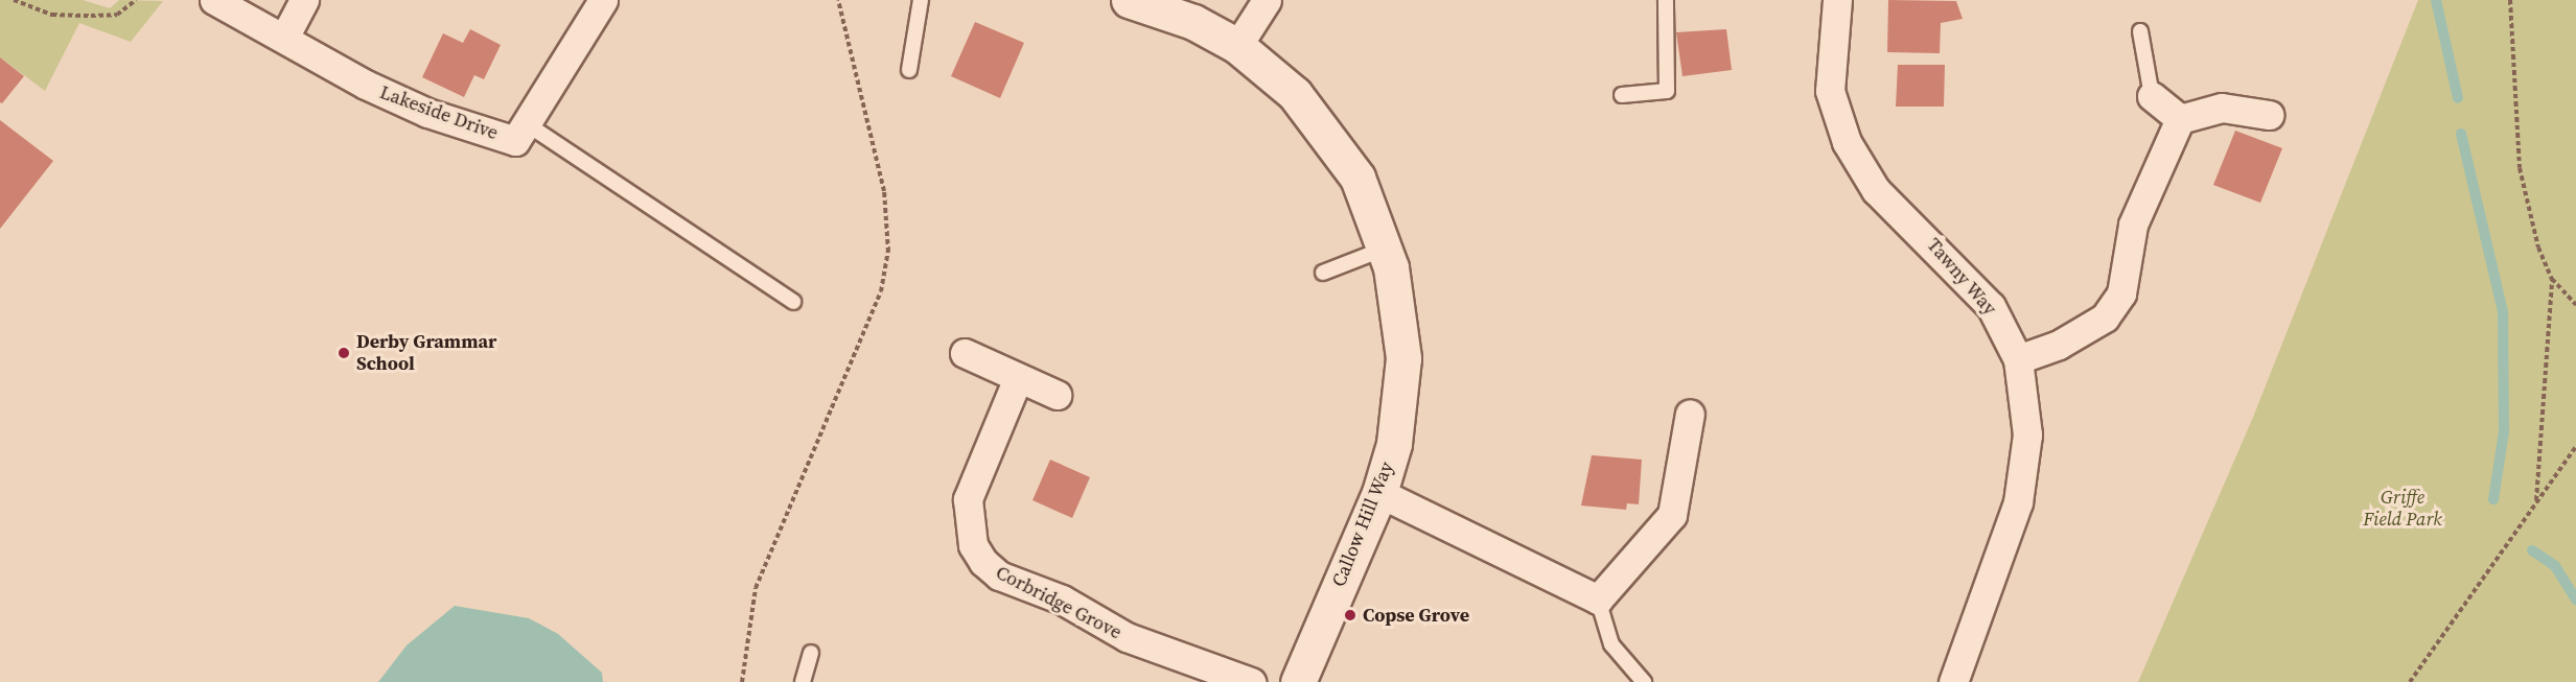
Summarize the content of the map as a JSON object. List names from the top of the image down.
{
  "streets": {
    "street": [
      "Lakeside Drive",
      "Tawny Way",
      "Callow Hill Way",
      "Corbridge Grove"
    ]
  },
  "parks": ["Griffe Field Park"],
  "places": ["Derby Grammar School", "Copse Grove"]
}
